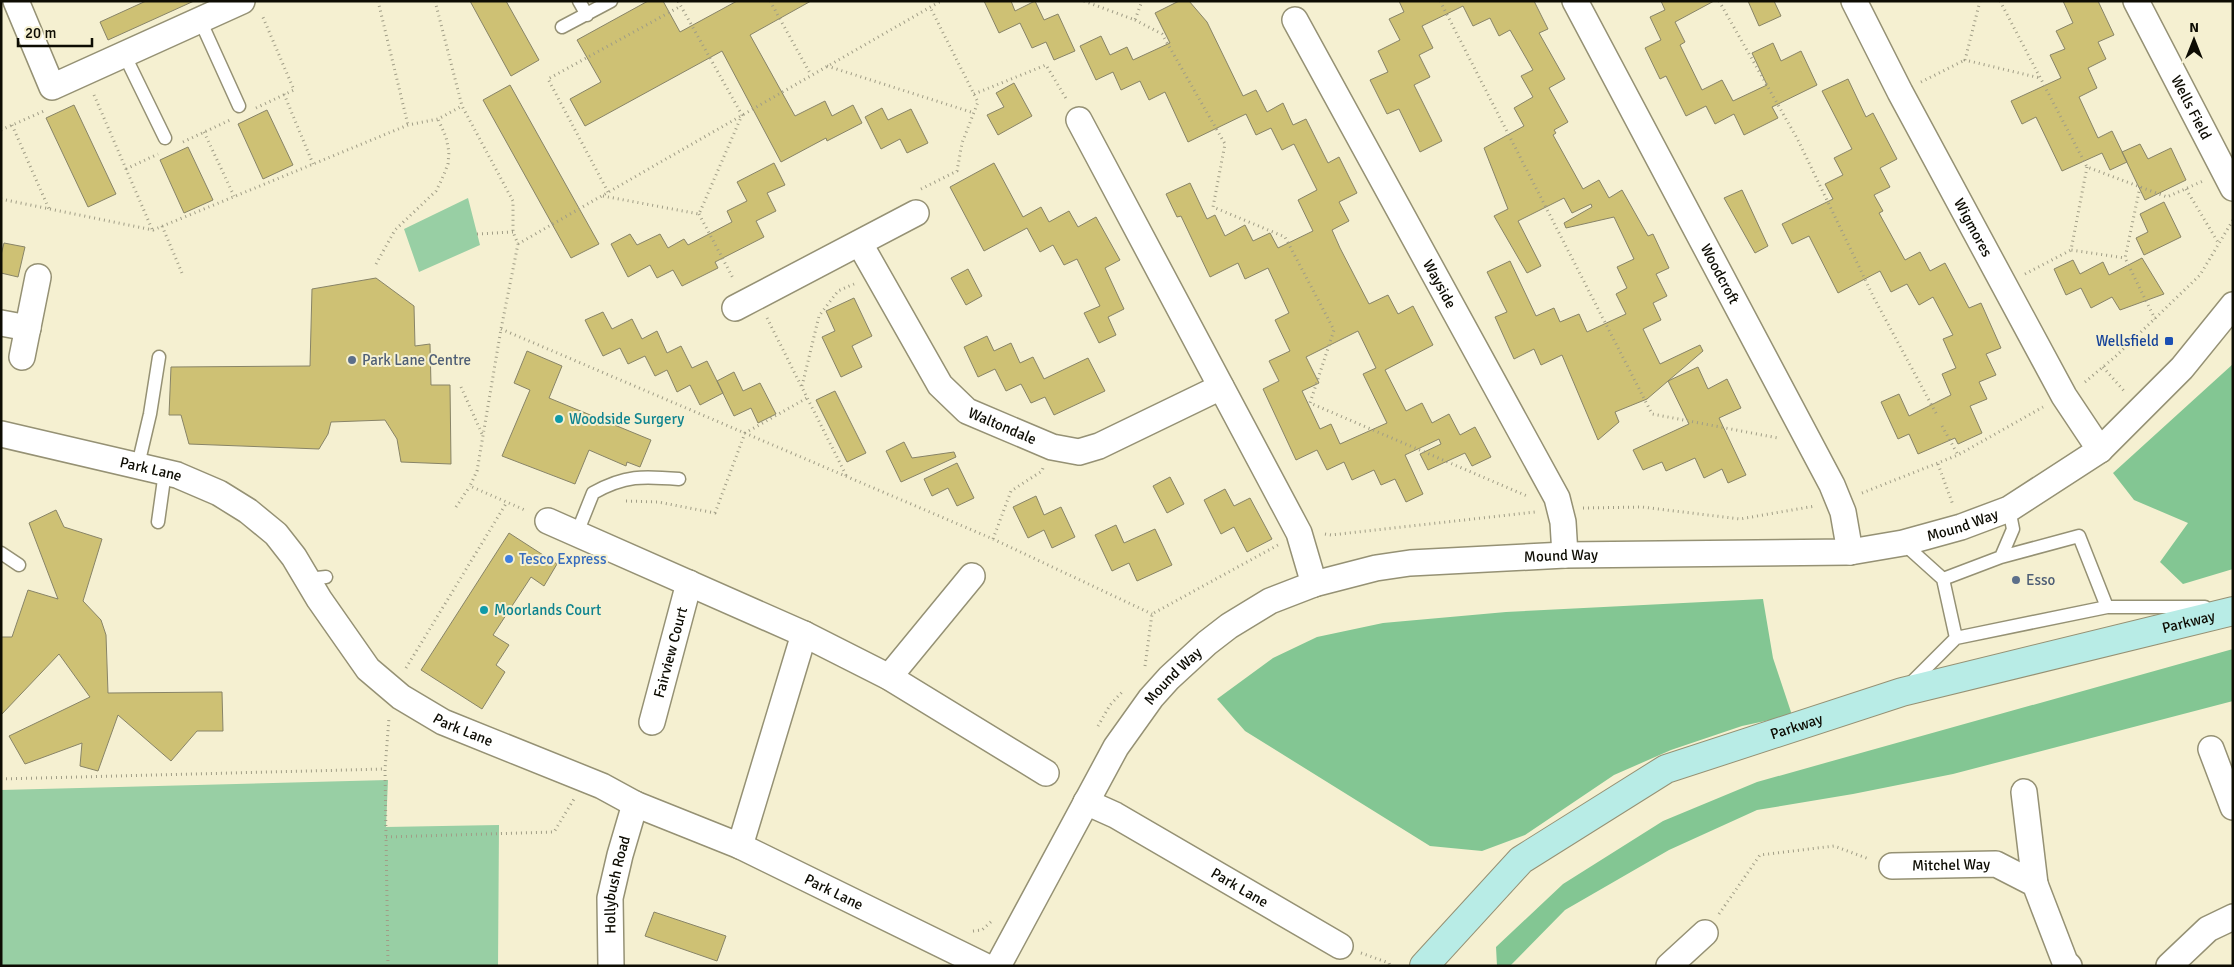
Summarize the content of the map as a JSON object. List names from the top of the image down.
{
  "streets": {
    "main road": ["Parkway"],
    "street": [
      "Wells Field",
      "Wigmores",
      "Woodcroft",
      "Wayside",
      "Waltondale",
      "Park Lane",
      "Mound Way",
      "Fairview Court",
      "Mitchel Way",
      "Hollybush Road"
    ]
  },
  "crossings": [
    ["Wigmores", "Mound Way"],
    ["Woodcroft", "Mound Way"],
    ["Wayside", "Mound Way"],
    ["Park Lane", "Mound Way"],
    ["Park Lane", "Hollybush Road"]
  ],
  "places": {
    "transit": ["Wellsfield"],
    "other": [
      "Park Lane Centre",
      "Woodside Surgery",
      "Tesco Express",
      "Esso",
      "Moorlands Court"
    ]
  },
  "scale_bar": "20 m",
  "north": "top"
}
